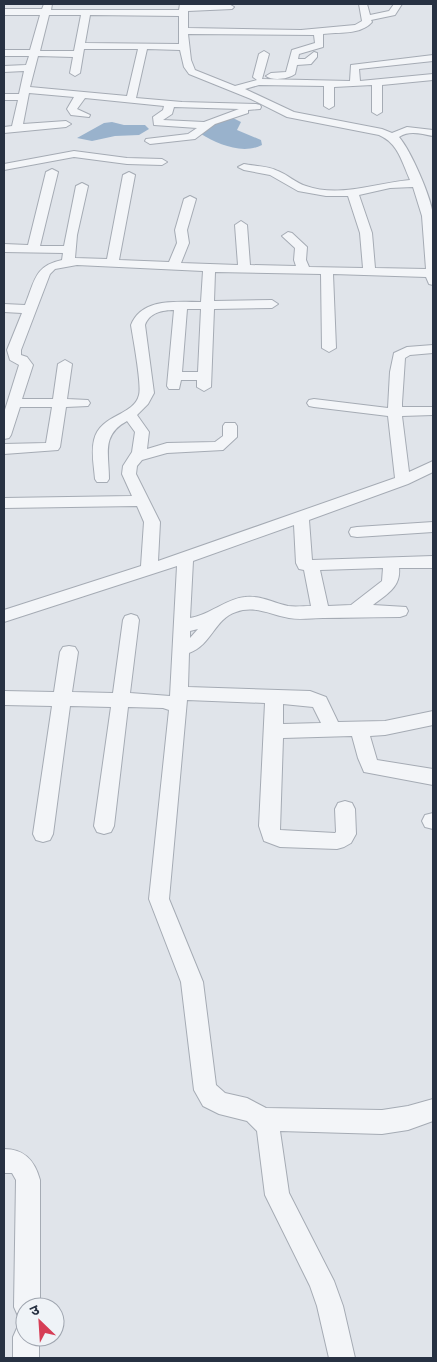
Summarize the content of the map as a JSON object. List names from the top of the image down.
{
  "north": "top left"
}
